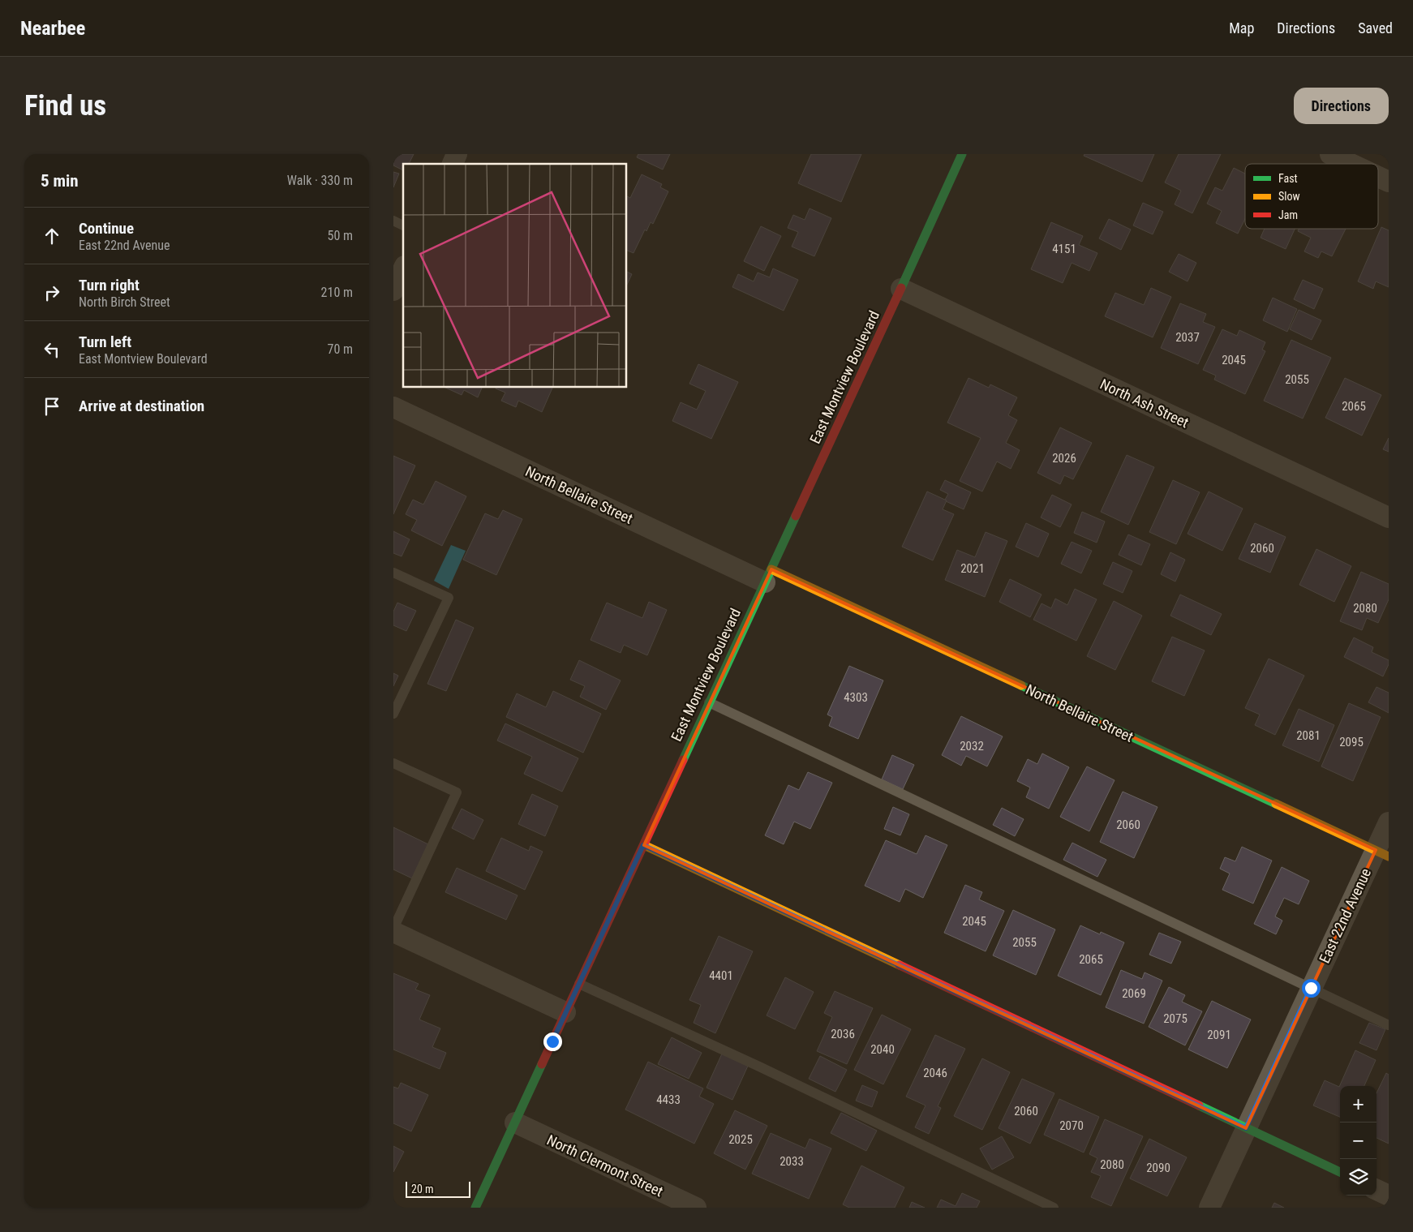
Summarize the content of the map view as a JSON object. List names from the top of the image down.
{
  "streets": {
    "street": [
      "East Montview Boulevard",
      "North Ash Street",
      "North Bellaire Street",
      "East 22nd Avenue",
      "North Clermont Street"
    ]
  },
  "crossings": [
    ["East Montview Boulevard", "North Ash Street"],
    ["East Montview Boulevard", "North Bellaire Street"],
    ["East Montview Boulevard", "North Clermont Street"],
    ["North Bellaire Street", "East 22nd Avenue"]
  ],
  "house_numbers": [
    "4151",
    "2037",
    "2045",
    "2055",
    "2065",
    "2026",
    "2060",
    "2021",
    "2080",
    "4303",
    "2081",
    "2095",
    "2032",
    "2060",
    "2045",
    "2055",
    "2065",
    "4401",
    "2069",
    "2075",
    "2036",
    "2091",
    "2040",
    "2046",
    "4433",
    "2060",
    "2070",
    "2025",
    "2033",
    "2080",
    "2090"
  ],
  "legend": ["Fast", "Slow", "Jam"],
  "scale_bar": "20 m",
  "page": {
    "header": "Nearbee",
    "nav": ["Map", "Directions", "Saved"],
    "buttons": "Directions",
    "title": "Find us",
    "heading": ["5 min", "Walk · 330 m"],
    "list": [
      ["Continue", "East 22nd Avenue", "50 m"],
      ["Turn right", "North Birch Street", "210 m"],
      ["Turn left", "East Montview Boulevard", "70 m"],
      "Arrive at destination"
    ],
    "map_buttons": ["+", "−"],
    "scale": "20 m"
  }
}
